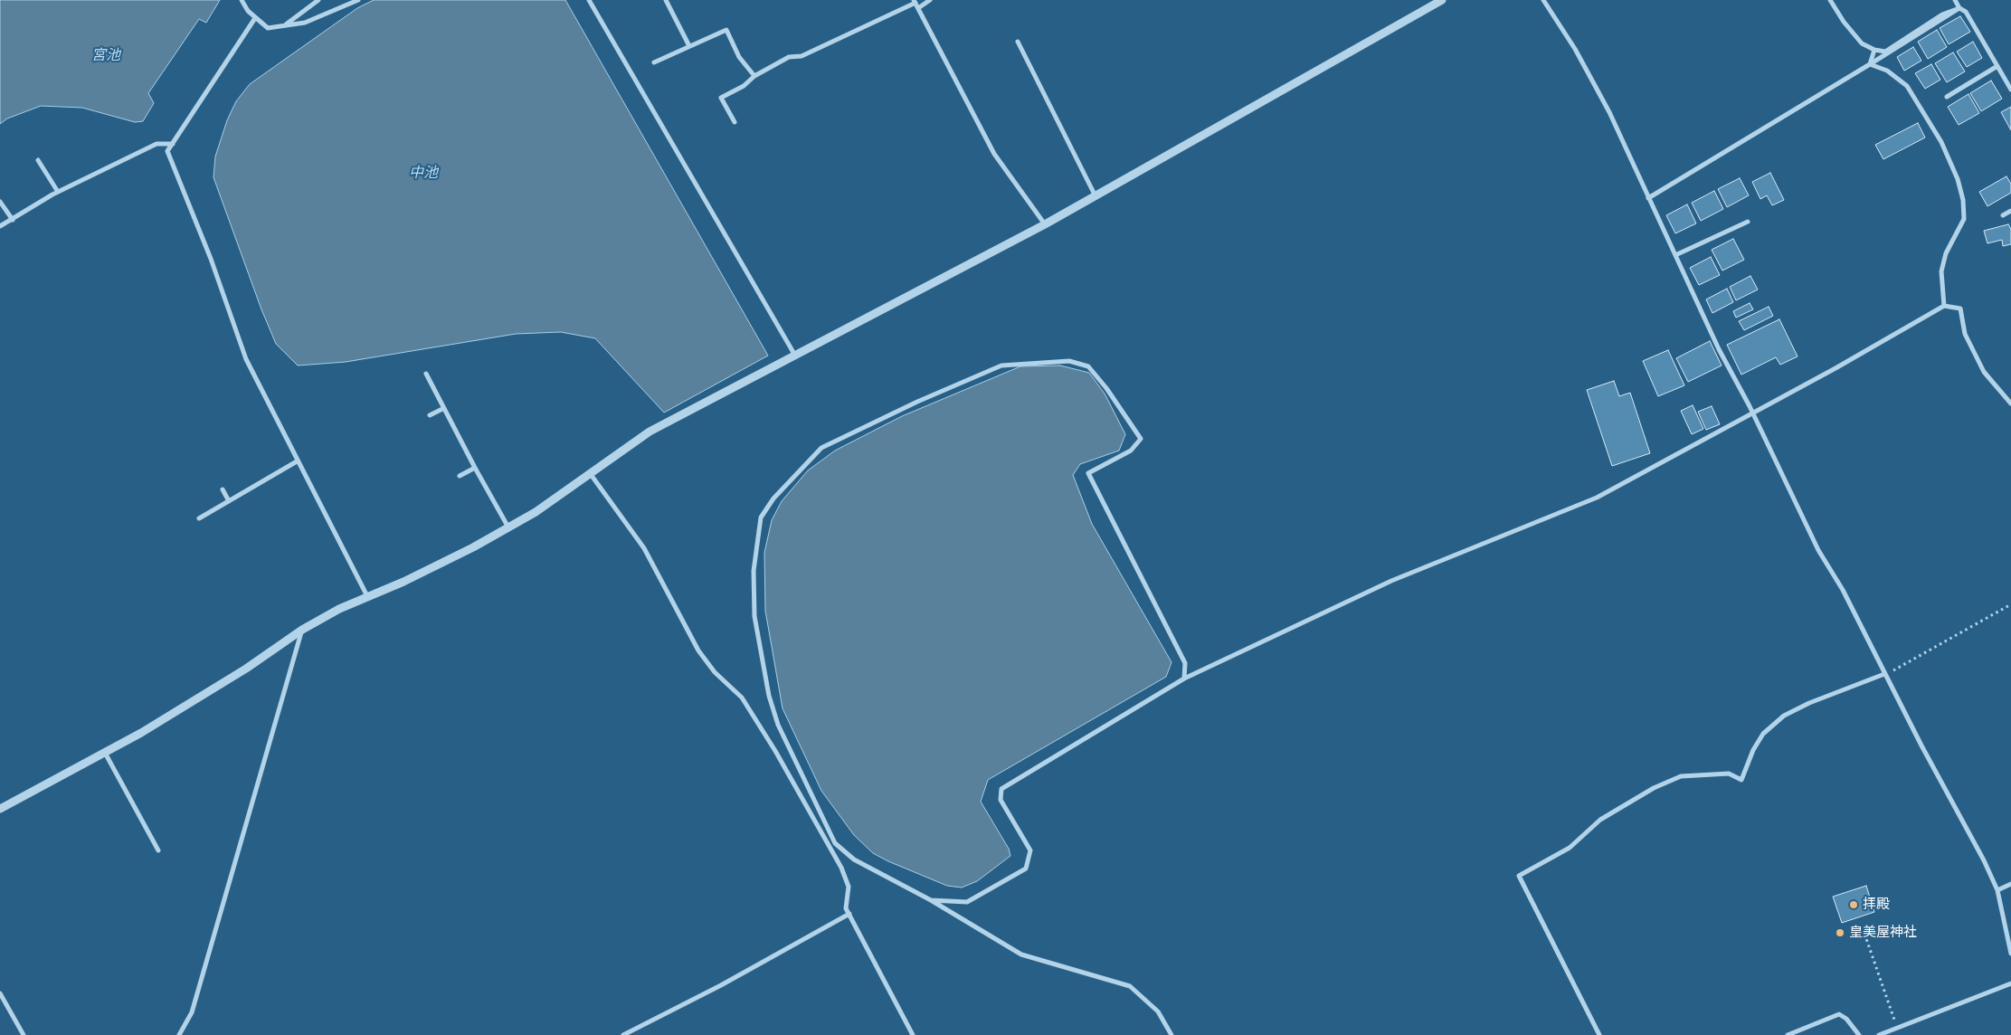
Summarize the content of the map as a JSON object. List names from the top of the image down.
{
  "water": ["宮池", "中池"],
  "places": ["拝殿", "皇美屋神社"]
}
